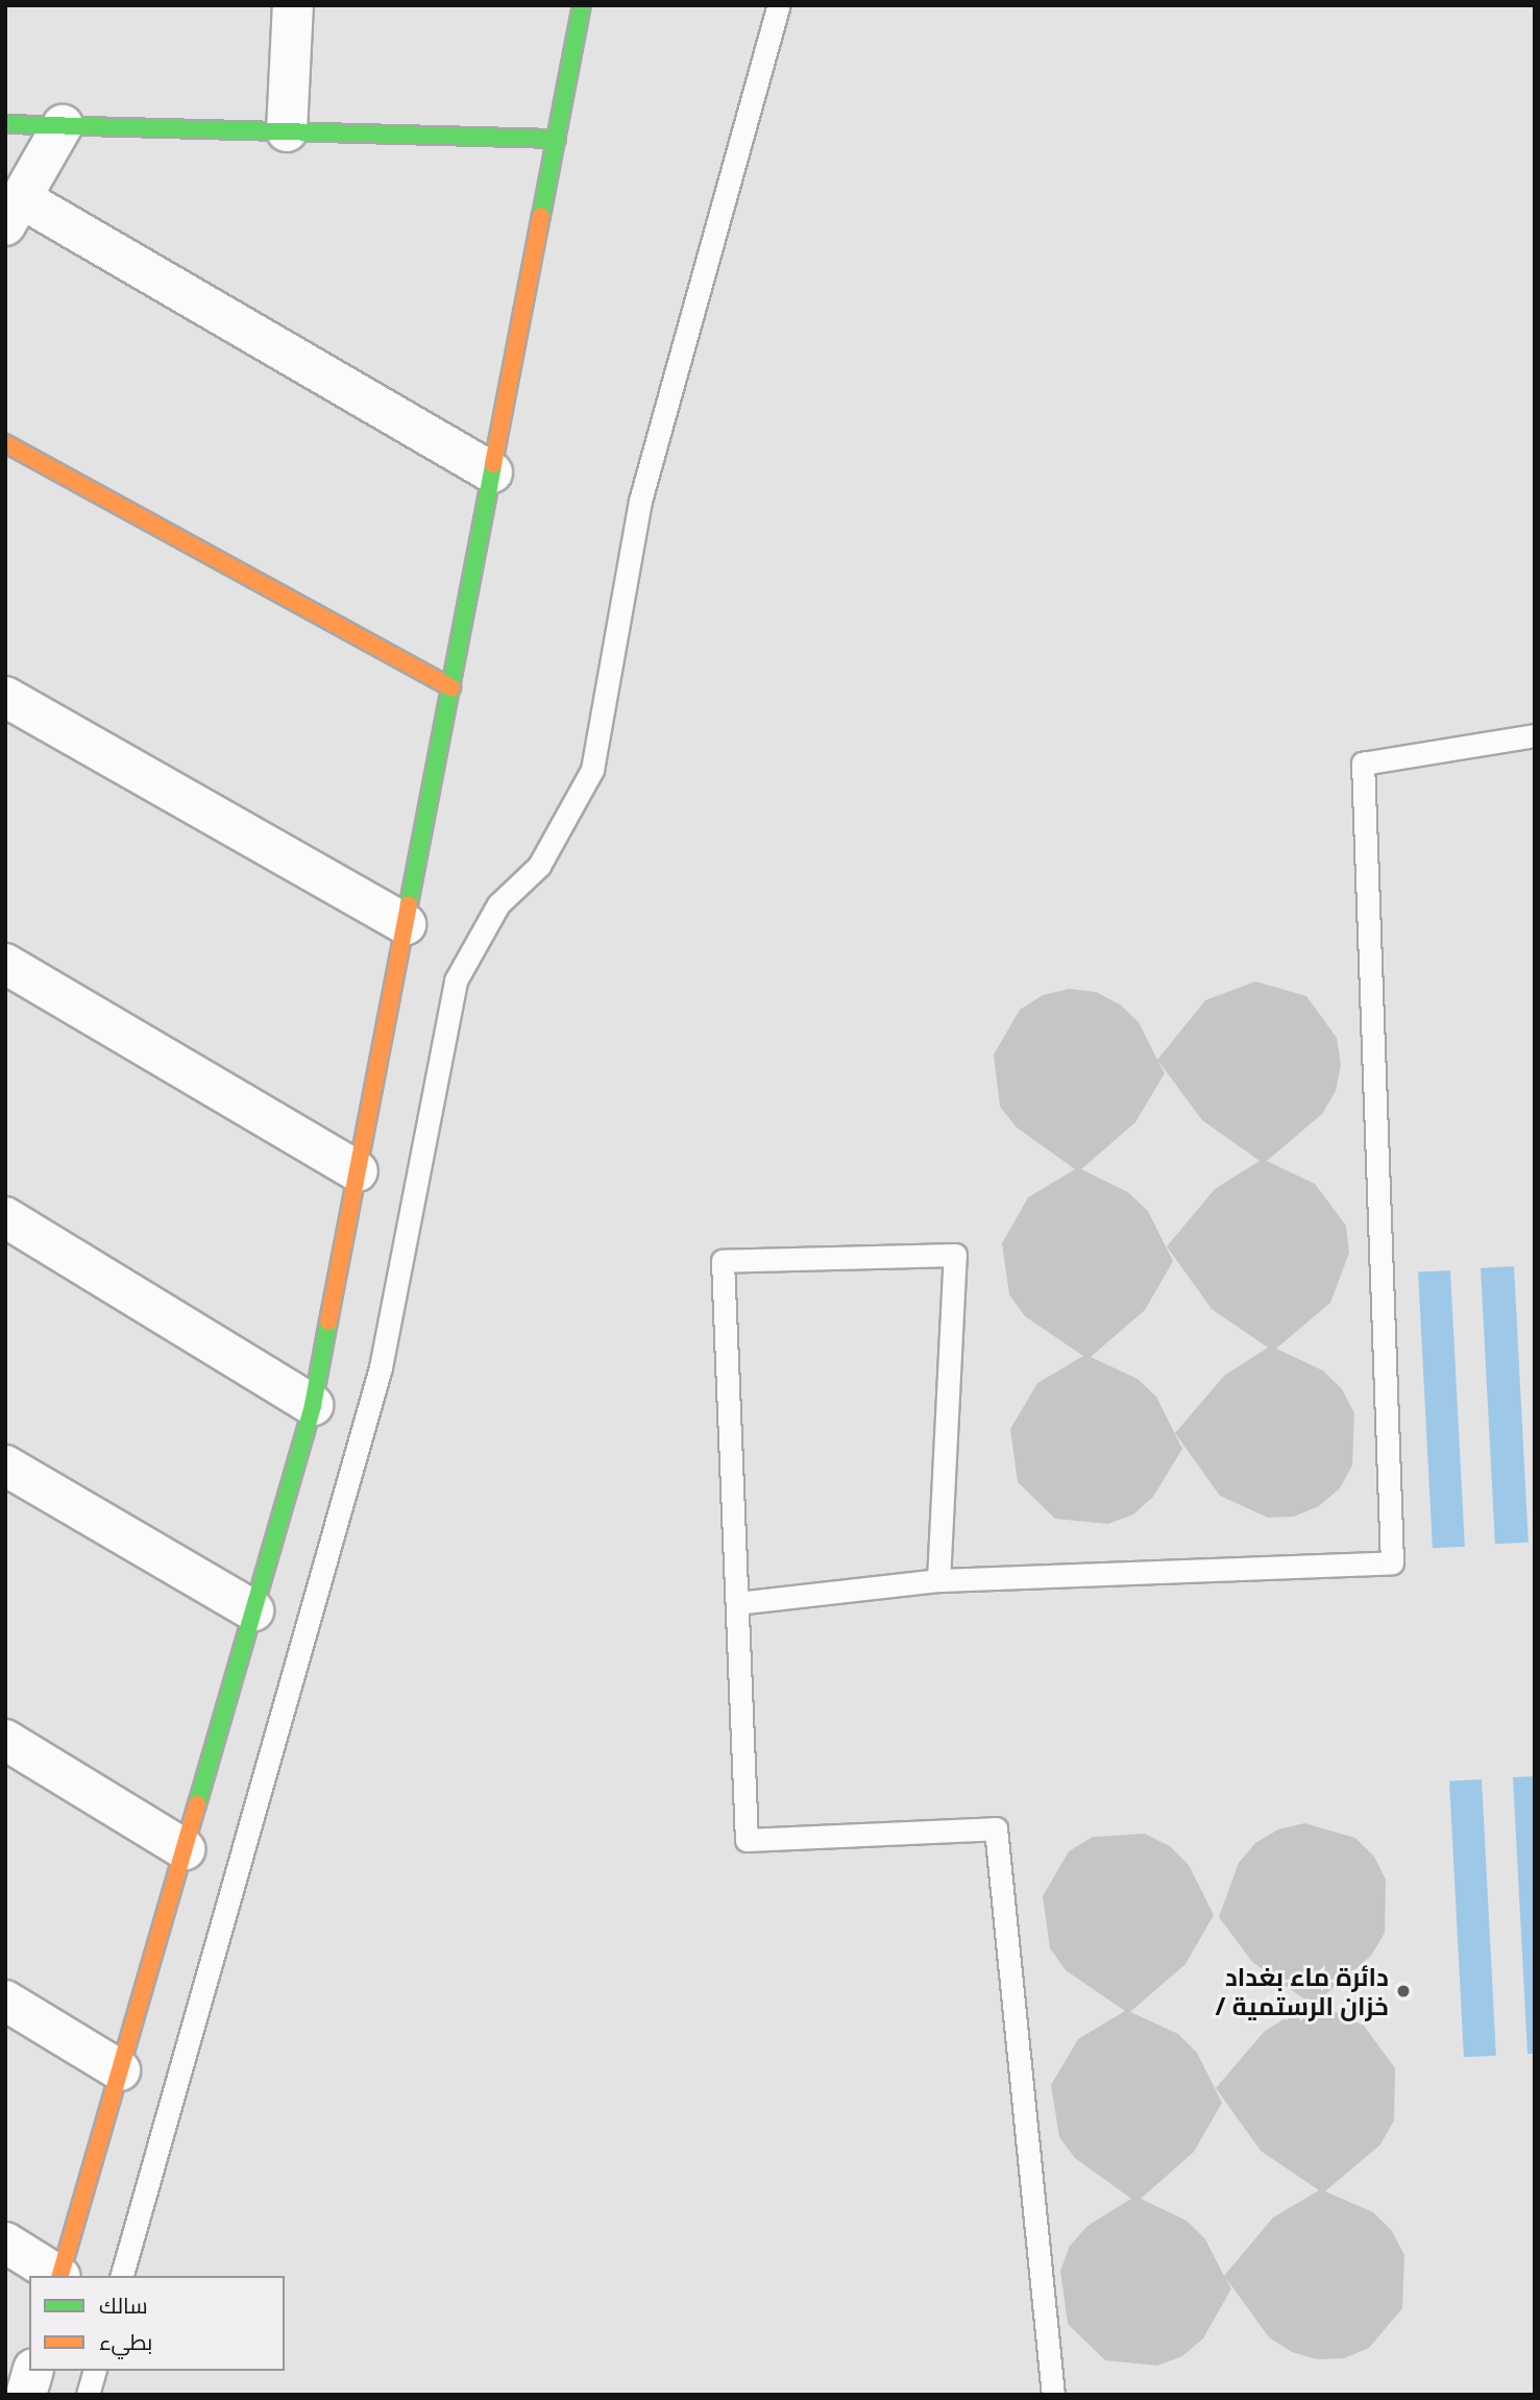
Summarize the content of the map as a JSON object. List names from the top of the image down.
{
  "places": ["دائرة ماء بغداد / خزان الرستمية"],
  "legend": ["سالك", "بطيء"]
}
